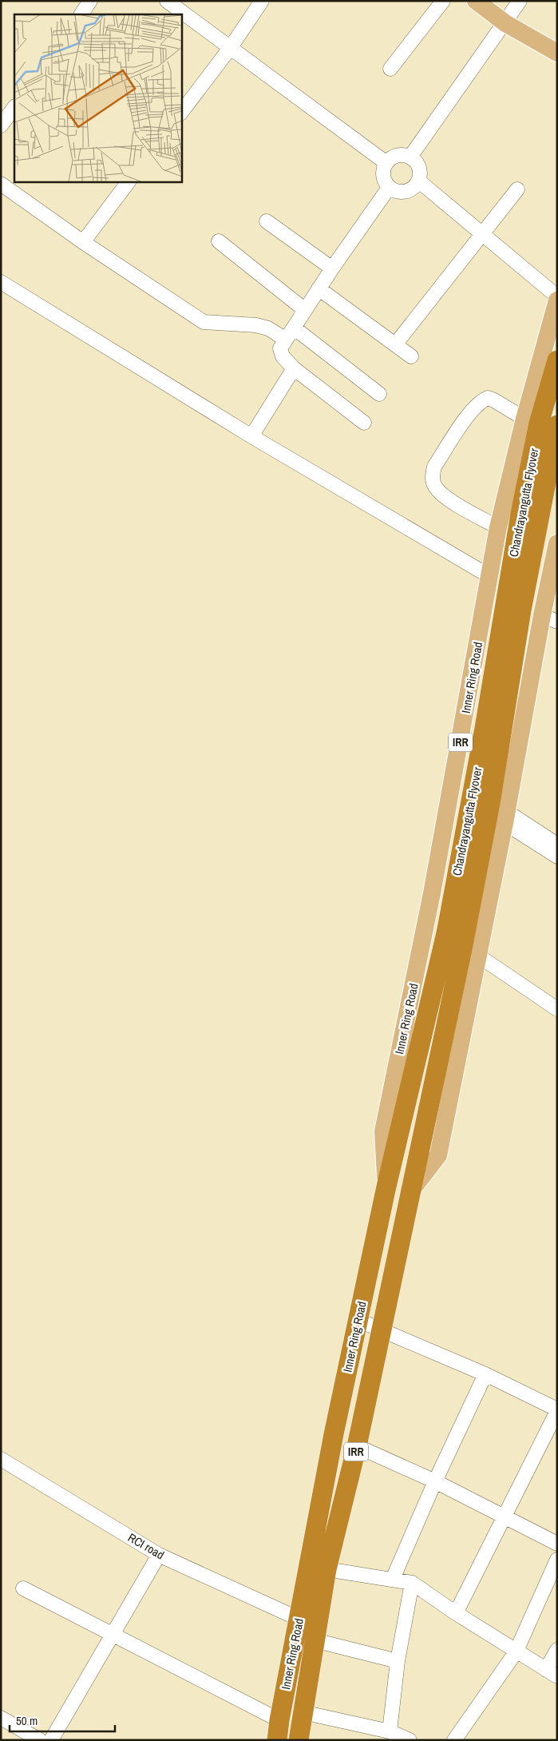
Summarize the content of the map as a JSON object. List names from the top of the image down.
{
  "streets": {
    "highway": ["Chandrayangutta Flyover", "Inner Ring Road", "IRR"],
    "street": ["RCI road"]
  },
  "crossings": [
    ["Chandrayangutta Flyover", "Inner Ring Road"],
    ["Inner Ring Road", "RCI road"]
  ],
  "scale_bar": "50 m"
}
